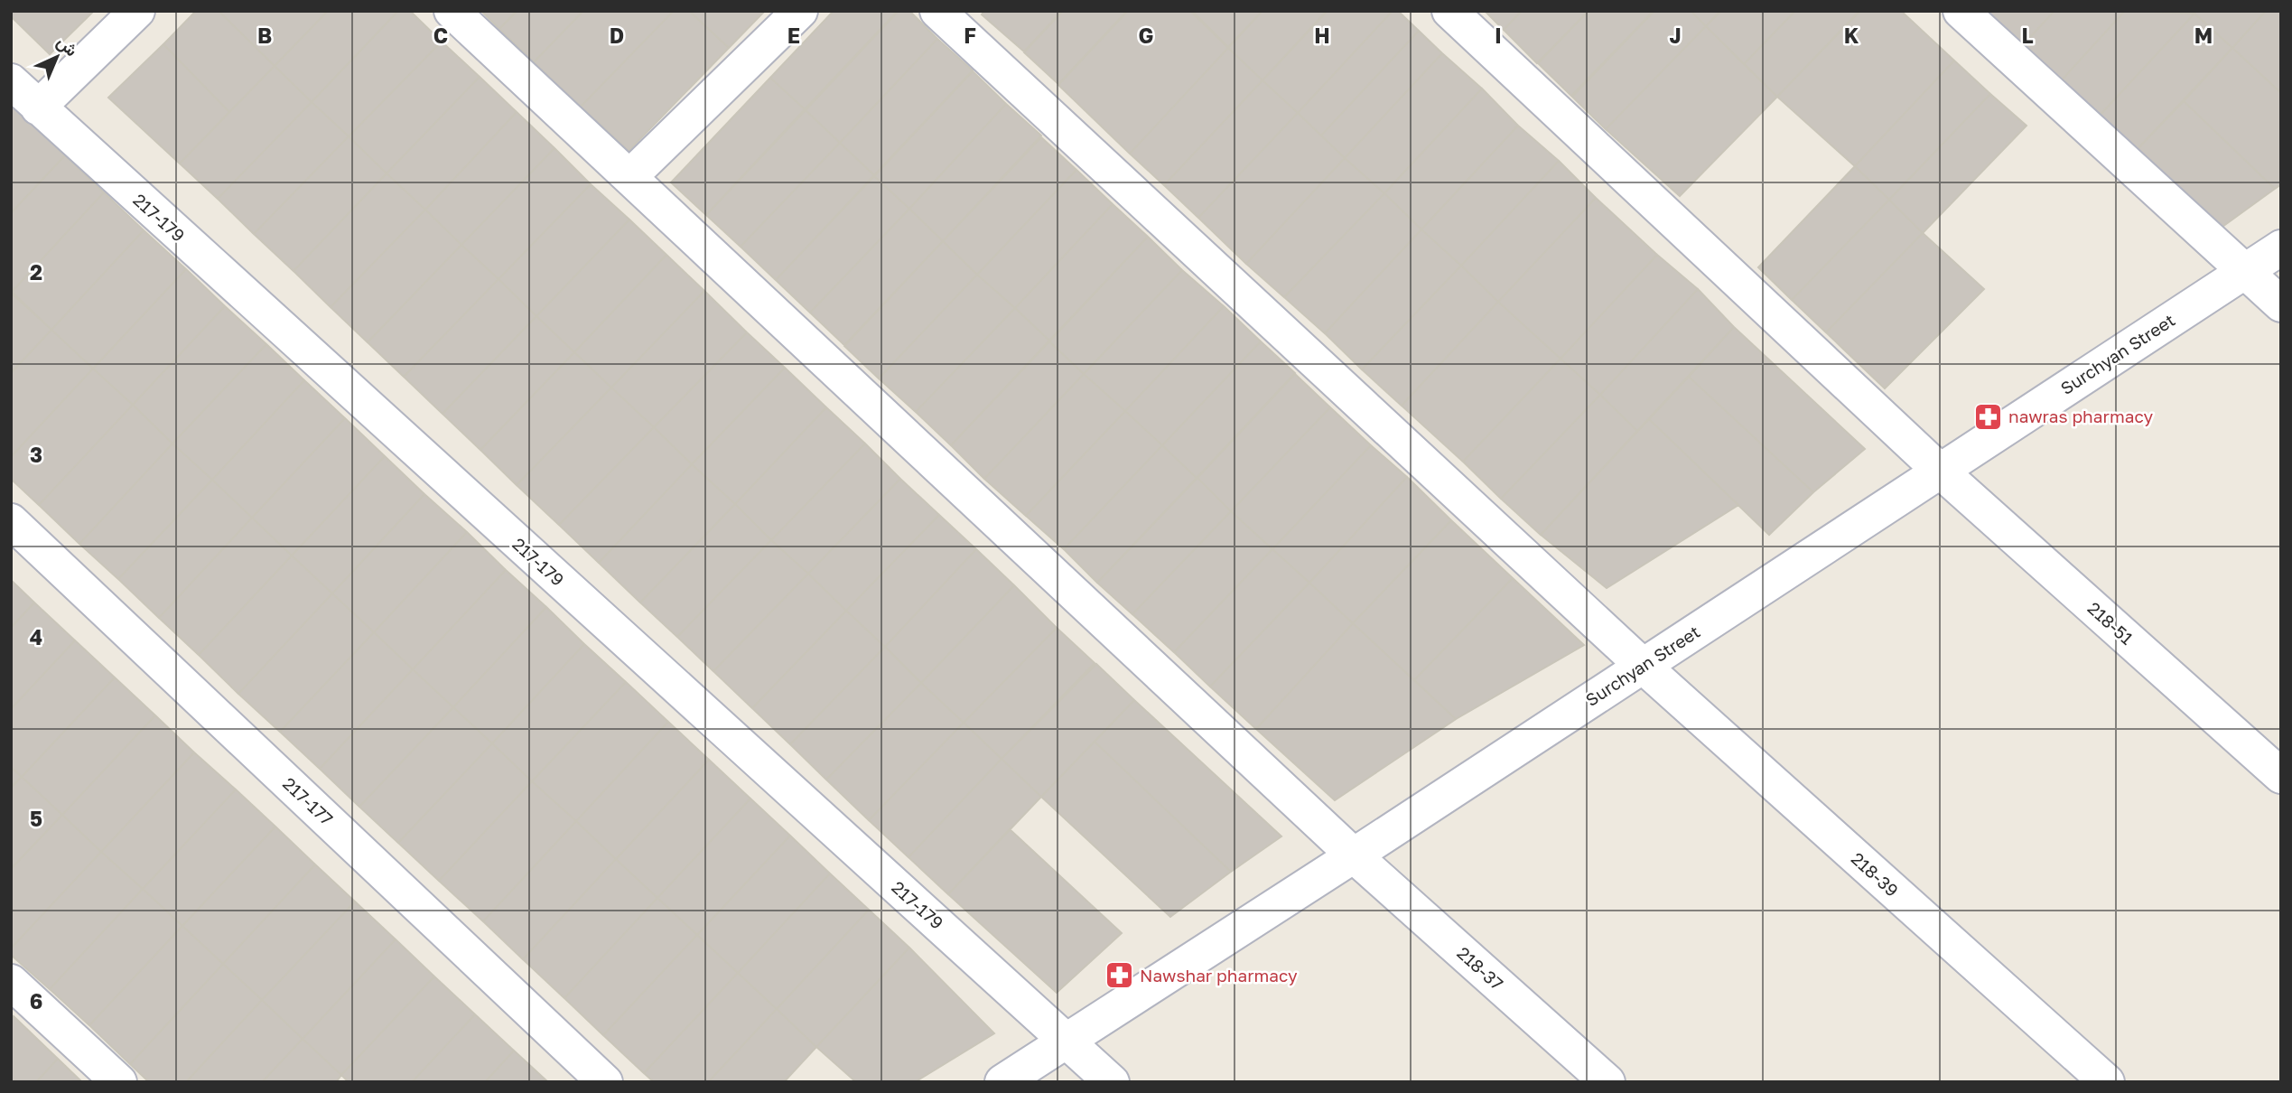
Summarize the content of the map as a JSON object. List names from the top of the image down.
{
  "streets": {
    "street": [
      "217-179",
      "Surchyan Street",
      "218-51",
      "217-177",
      "218-39",
      "218-37"
    ]
  },
  "crossings": [
    ["217-179", "Surchyan Street"],
    ["Surchyan Street", "218-51"],
    ["Surchyan Street", "218-39"],
    ["Surchyan Street", "218-37"]
  ],
  "places": {
    "pharmacy": ["nawras pharmacy", "Nawshar pharmacy"]
  },
  "north": "top right",
  "grid": {
    "columns": [
      "B",
      "C",
      "D",
      "E",
      "F",
      "G",
      "H",
      "I",
      "J",
      "K",
      "L",
      "M"
    ],
    "rows": [
      "2",
      "3",
      "4",
      "5",
      "6"
    ]
  }
}
